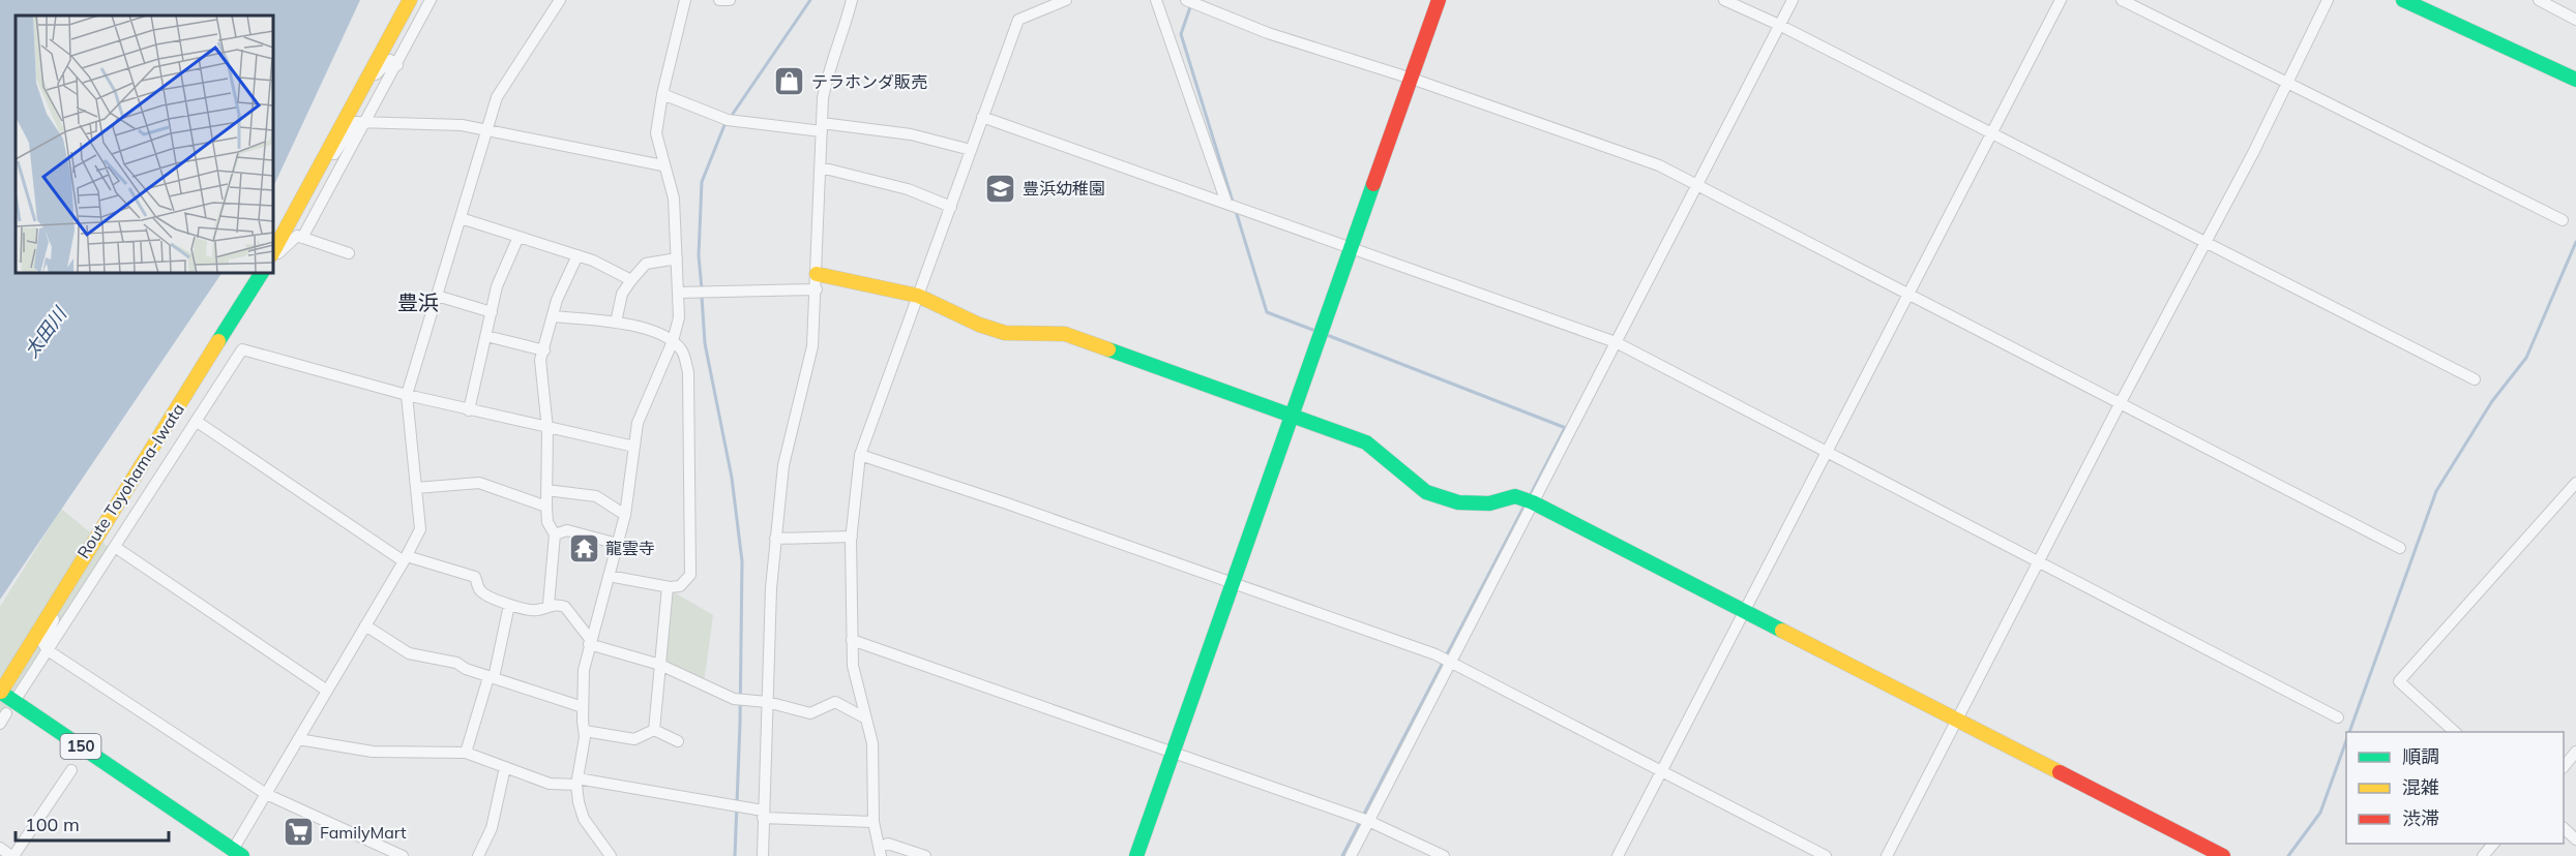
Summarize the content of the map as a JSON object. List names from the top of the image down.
{
  "streets": {
    "main road": ["Route Toyohama-Iwata", "150"]
  },
  "crossings": [
    ["Route Toyohama-Iwata", "150"]
  ],
  "districts": ["豊浜"],
  "water": ["太田川"],
  "places": {
    "shop": ["テラホンダ販売"],
    "school or university": ["豊浜幼稚園"],
    "temple": ["龍雲寺"],
    "supermarket": ["FamilyMart"]
  },
  "legend": ["順調", "混雑", "渋滞"],
  "scale_bar": "100 m"
}
